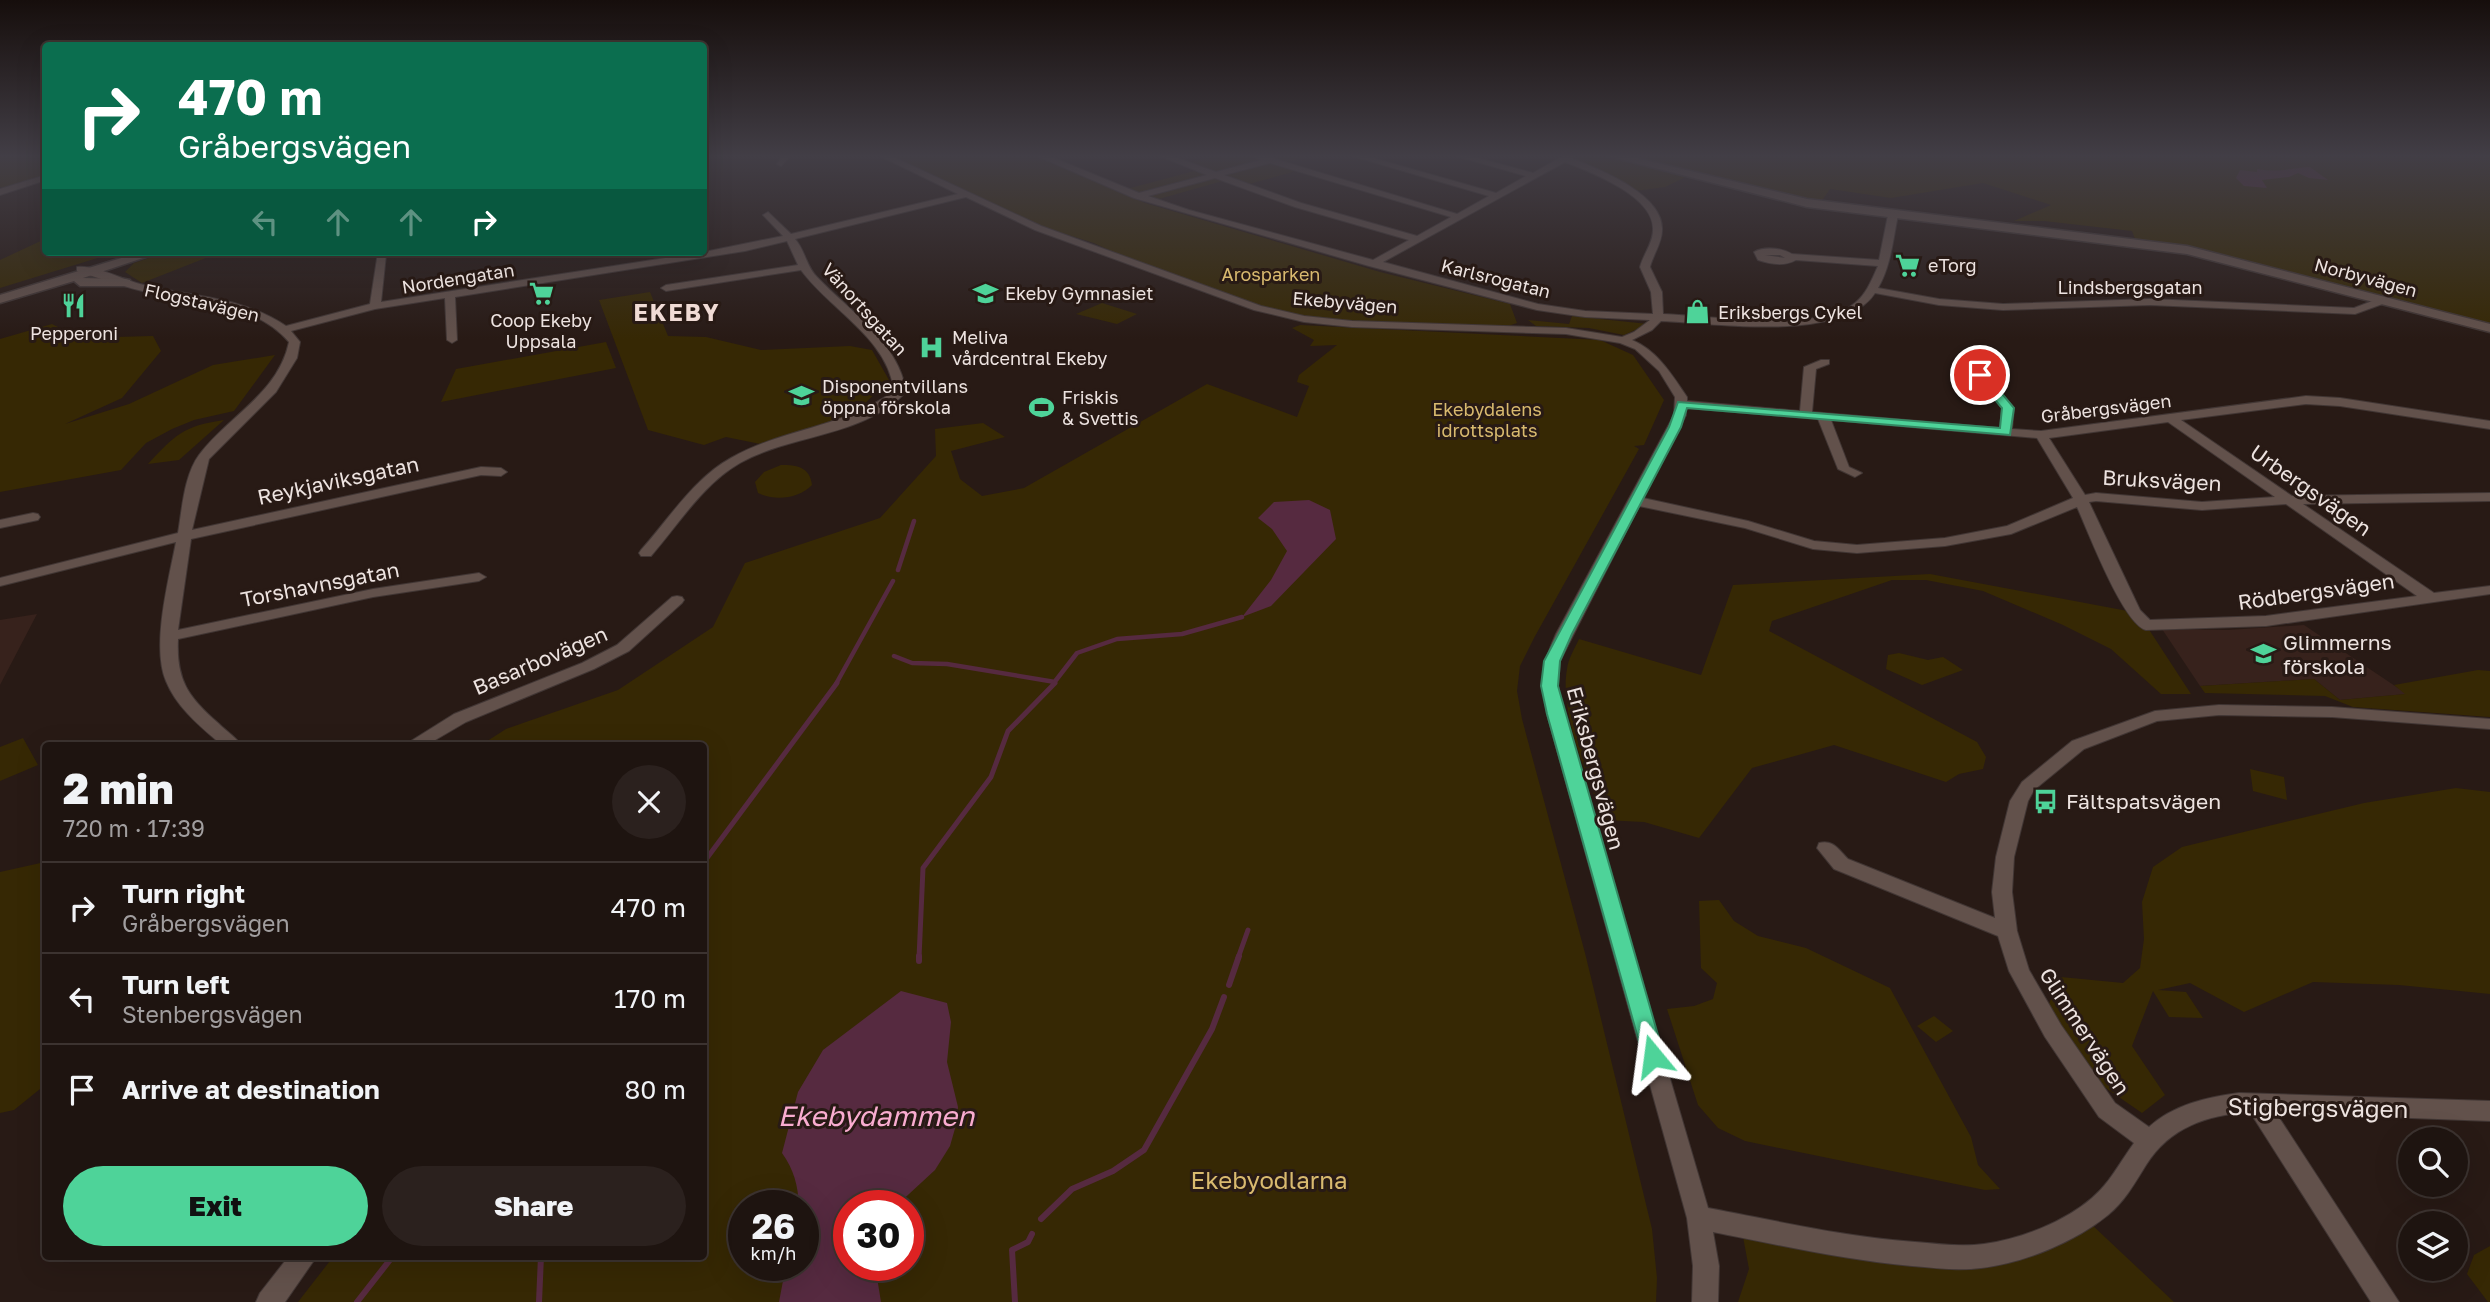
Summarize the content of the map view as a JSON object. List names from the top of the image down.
{
  "streets": {
    "street": [
      "Norbyvägen",
      "Nordengatan",
      "Karlsrogatan",
      "Lindsbergsgatan",
      "Flogstavägen",
      "Ekebyvägen",
      "Vänortsgatan",
      "Gråbergsvägen",
      "Reykjaviksgatan",
      "Bruksvägen",
      "Urbergsvägen",
      "Torshavnsgatan",
      "Rödbergsvägen",
      "Basarbovägen",
      "Eriksbergsvägen",
      "Glimmervägen",
      "Stigbergsvägen"
    ]
  },
  "crossings": [
    ["Norbyvägen", "Lindsbergsgatan"],
    ["Nordengatan", "Flogstavägen"],
    ["Nordengatan", "Vänortsgatan"],
    ["Karlsrogatan", "Lindsbergsgatan"],
    ["Flogstavägen", "Reykjaviksgatan"],
    ["Flogstavägen", "Torshavnsgatan"],
    ["Gråbergsvägen", "Urbergsvägen"],
    ["Gråbergsvägen", "Eriksbergsvägen"],
    ["Bruksvägen", "Urbergsvägen"],
    ["Bruksvägen", "Rödbergsvägen"],
    ["Bruksvägen", "Eriksbergsvägen"],
    ["Urbergsvägen", "Rödbergsvägen"],
    ["Eriksbergsvägen", "Stigbergsvägen"],
    ["Glimmervägen", "Stigbergsvägen"]
  ],
  "districts": ["EKEBY"],
  "water": ["Ekebydammen"],
  "parks": ["Arosparken", "Ekebydalens idrottsplats", "Ekebyodlarna"],
  "places": {
    "supermarket": ["eTorg", "Coop Ekeby Uppsala"],
    "school or university": ["Ekeby Gymnasiet", "Disponentvillans öppna förskola", "Glimmerns förskola"],
    "restaurant": ["Pepperoni"],
    "shop": ["Eriksbergs Cykel"],
    "hospital": ["Meliva vårdcentral Ekeby"],
    "sports": ["Friskis & Svettis"],
    "bus stop": ["Fältspatsvägen"]
  },
  "page": {
    "turn": ["470 m", "Gråbergsvägen"],
    "heading": ["2 min", "720 m · 17:39"],
    "list": [
      {
        "name": "Turn right",
        "note": "Gråbergsvägen",
        "value": "470 m"
      },
      {
        "name": "Turn left",
        "note": "Stenbergsvägen",
        "value": "170 m"
      },
      {
        "name": "Arrive at destination",
        "value": "80 m"
      }
    ],
    "buttons": ["Exit", "Share"],
    "speed": "26 km/h",
    "limit": "30"
  }
}
